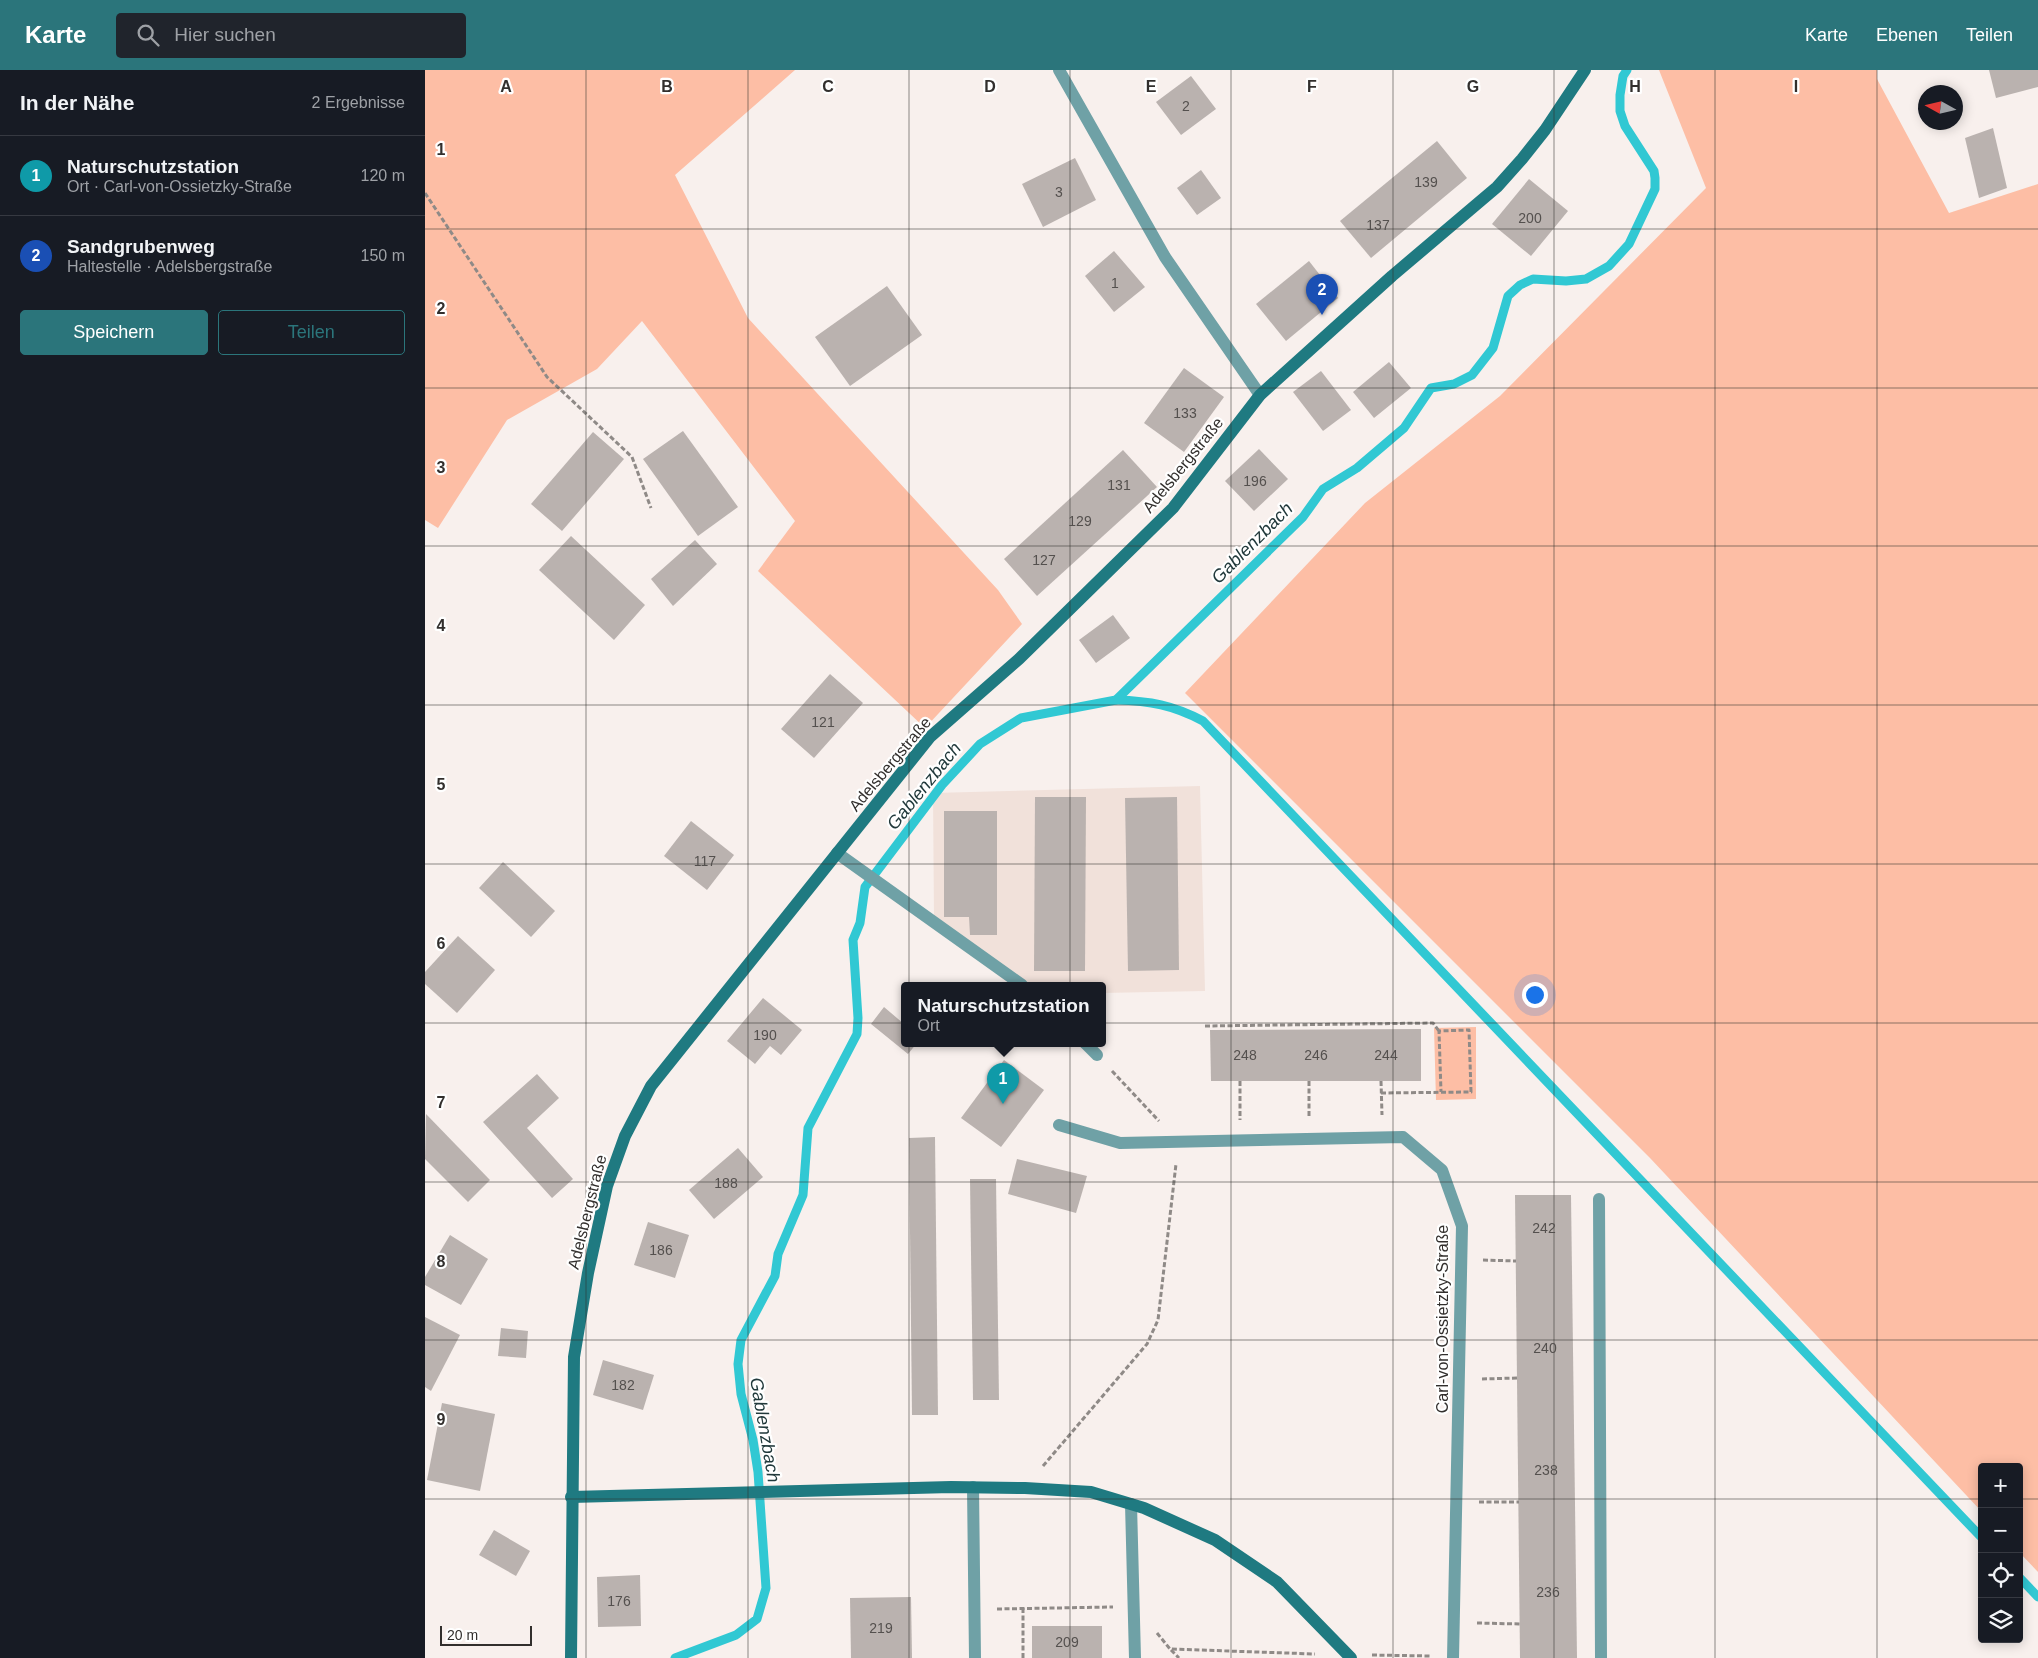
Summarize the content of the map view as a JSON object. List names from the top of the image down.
{
  "streets": {
    "street": ["Adelsbergstraße", "Carl-von-Ossietzky-Straße"]
  },
  "water": ["Gablenzbach"],
  "house_numbers": [
    "2",
    "139",
    "3",
    "200",
    "137",
    "1",
    "133",
    "196",
    "131",
    "129",
    "127",
    "121",
    "117",
    "190",
    "248",
    "246",
    "244",
    "188",
    "242",
    "186",
    "240",
    "182",
    "238",
    "236",
    "176",
    "219",
    "209"
  ],
  "scale_bar": "20 m",
  "north": "left",
  "page": {
    "header": "Karte",
    "search": "Hier suchen",
    "nav": ["Karte", "Ebenen", "Teilen"],
    "heading": ["In der Nähe", "2 Ergebnisse"],
    "list": [
      {
        "mark": "1",
        "name": "Naturschutzstation",
        "note": "Ort · Carl-von-Ossietzky-Straße",
        "value": "120 m"
      },
      {
        "mark": "2",
        "name": "Sandgrubenweg",
        "note": "Haltestelle · Adelsbergstraße",
        "value": "150 m"
      }
    ],
    "pins": ["2", "1"],
    "buttons": ["Speichern", "Teilen"],
    "popup": ["Naturschutzstation", "Ort"],
    "map_buttons": ["+", "−"],
    "scale": "20 m"
  },
  "grid": {
    "columns": [
      "A",
      "B",
      "C",
      "D",
      "E",
      "F",
      "G",
      "H",
      "I"
    ],
    "rows": [
      "1",
      "2",
      "3",
      "4",
      "5",
      "6",
      "7",
      "8",
      "9"
    ]
  }
}
